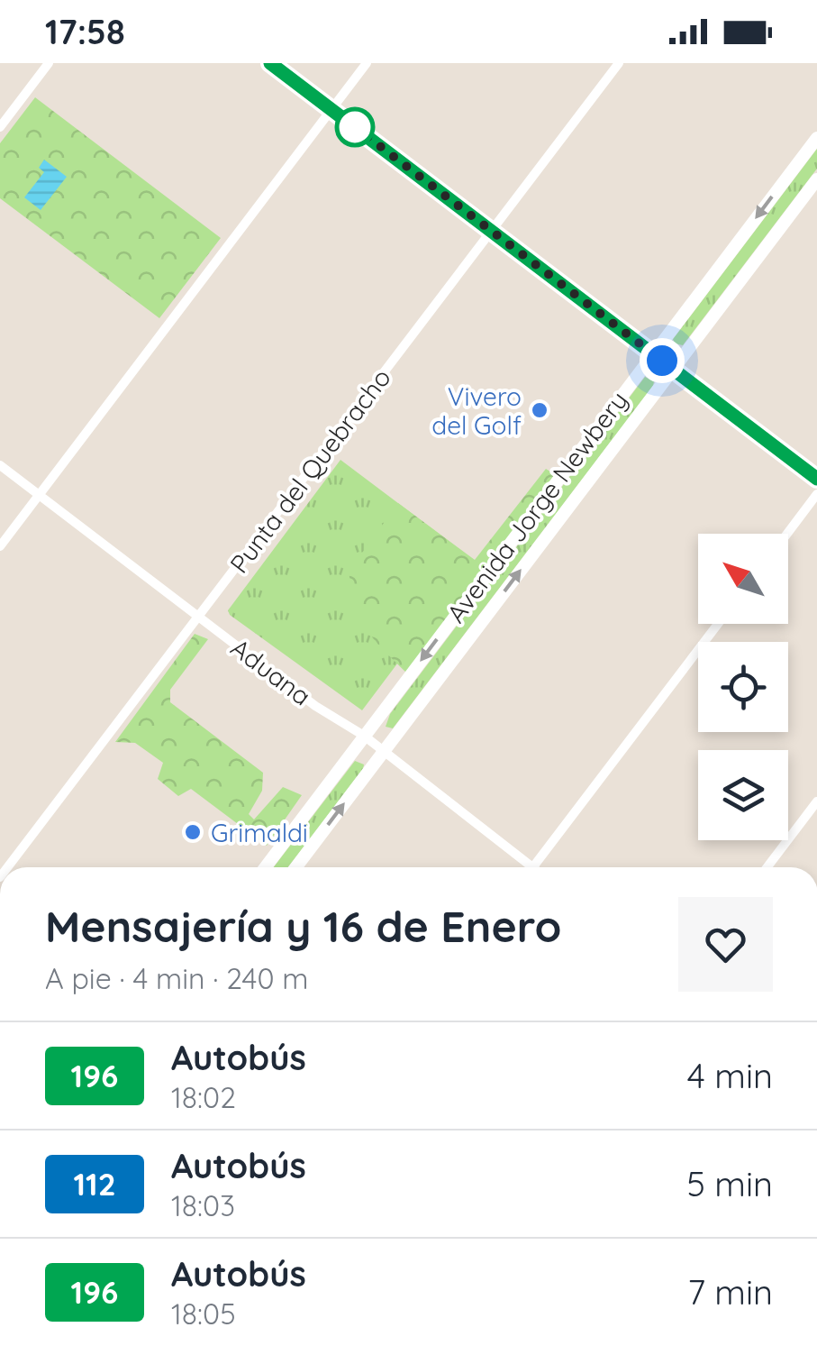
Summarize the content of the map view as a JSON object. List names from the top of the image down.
{
  "streets": {
    "main road": ["Avenida Jorge Newbery"],
    "street": ["Punta del Quebracho", "Aduana"]
  },
  "crossings": [
    ["Punta del Quebracho", "Aduana"],
    ["Avenida Jorge Newbery", "Aduana"]
  ],
  "places": ["Vivero del Golf", "Grimaldi"],
  "lines": ["bus line 196"],
  "north": "top left",
  "page": {
    "status": "17:58",
    "heading": ["Mensajería y 16 de Enero", "A pie · 4 min · 240 m"],
    "list": [
      {
        "mark": "196",
        "name": "Autobús",
        "note": "18:02",
        "value": "4 min"
      },
      {
        "mark": "112",
        "name": "Autobús",
        "note": "18:03",
        "value": "5 min"
      },
      {
        "mark": "196",
        "name": "Autobús",
        "note": "18:05",
        "value": "7 min"
      }
    ]
  }
}
